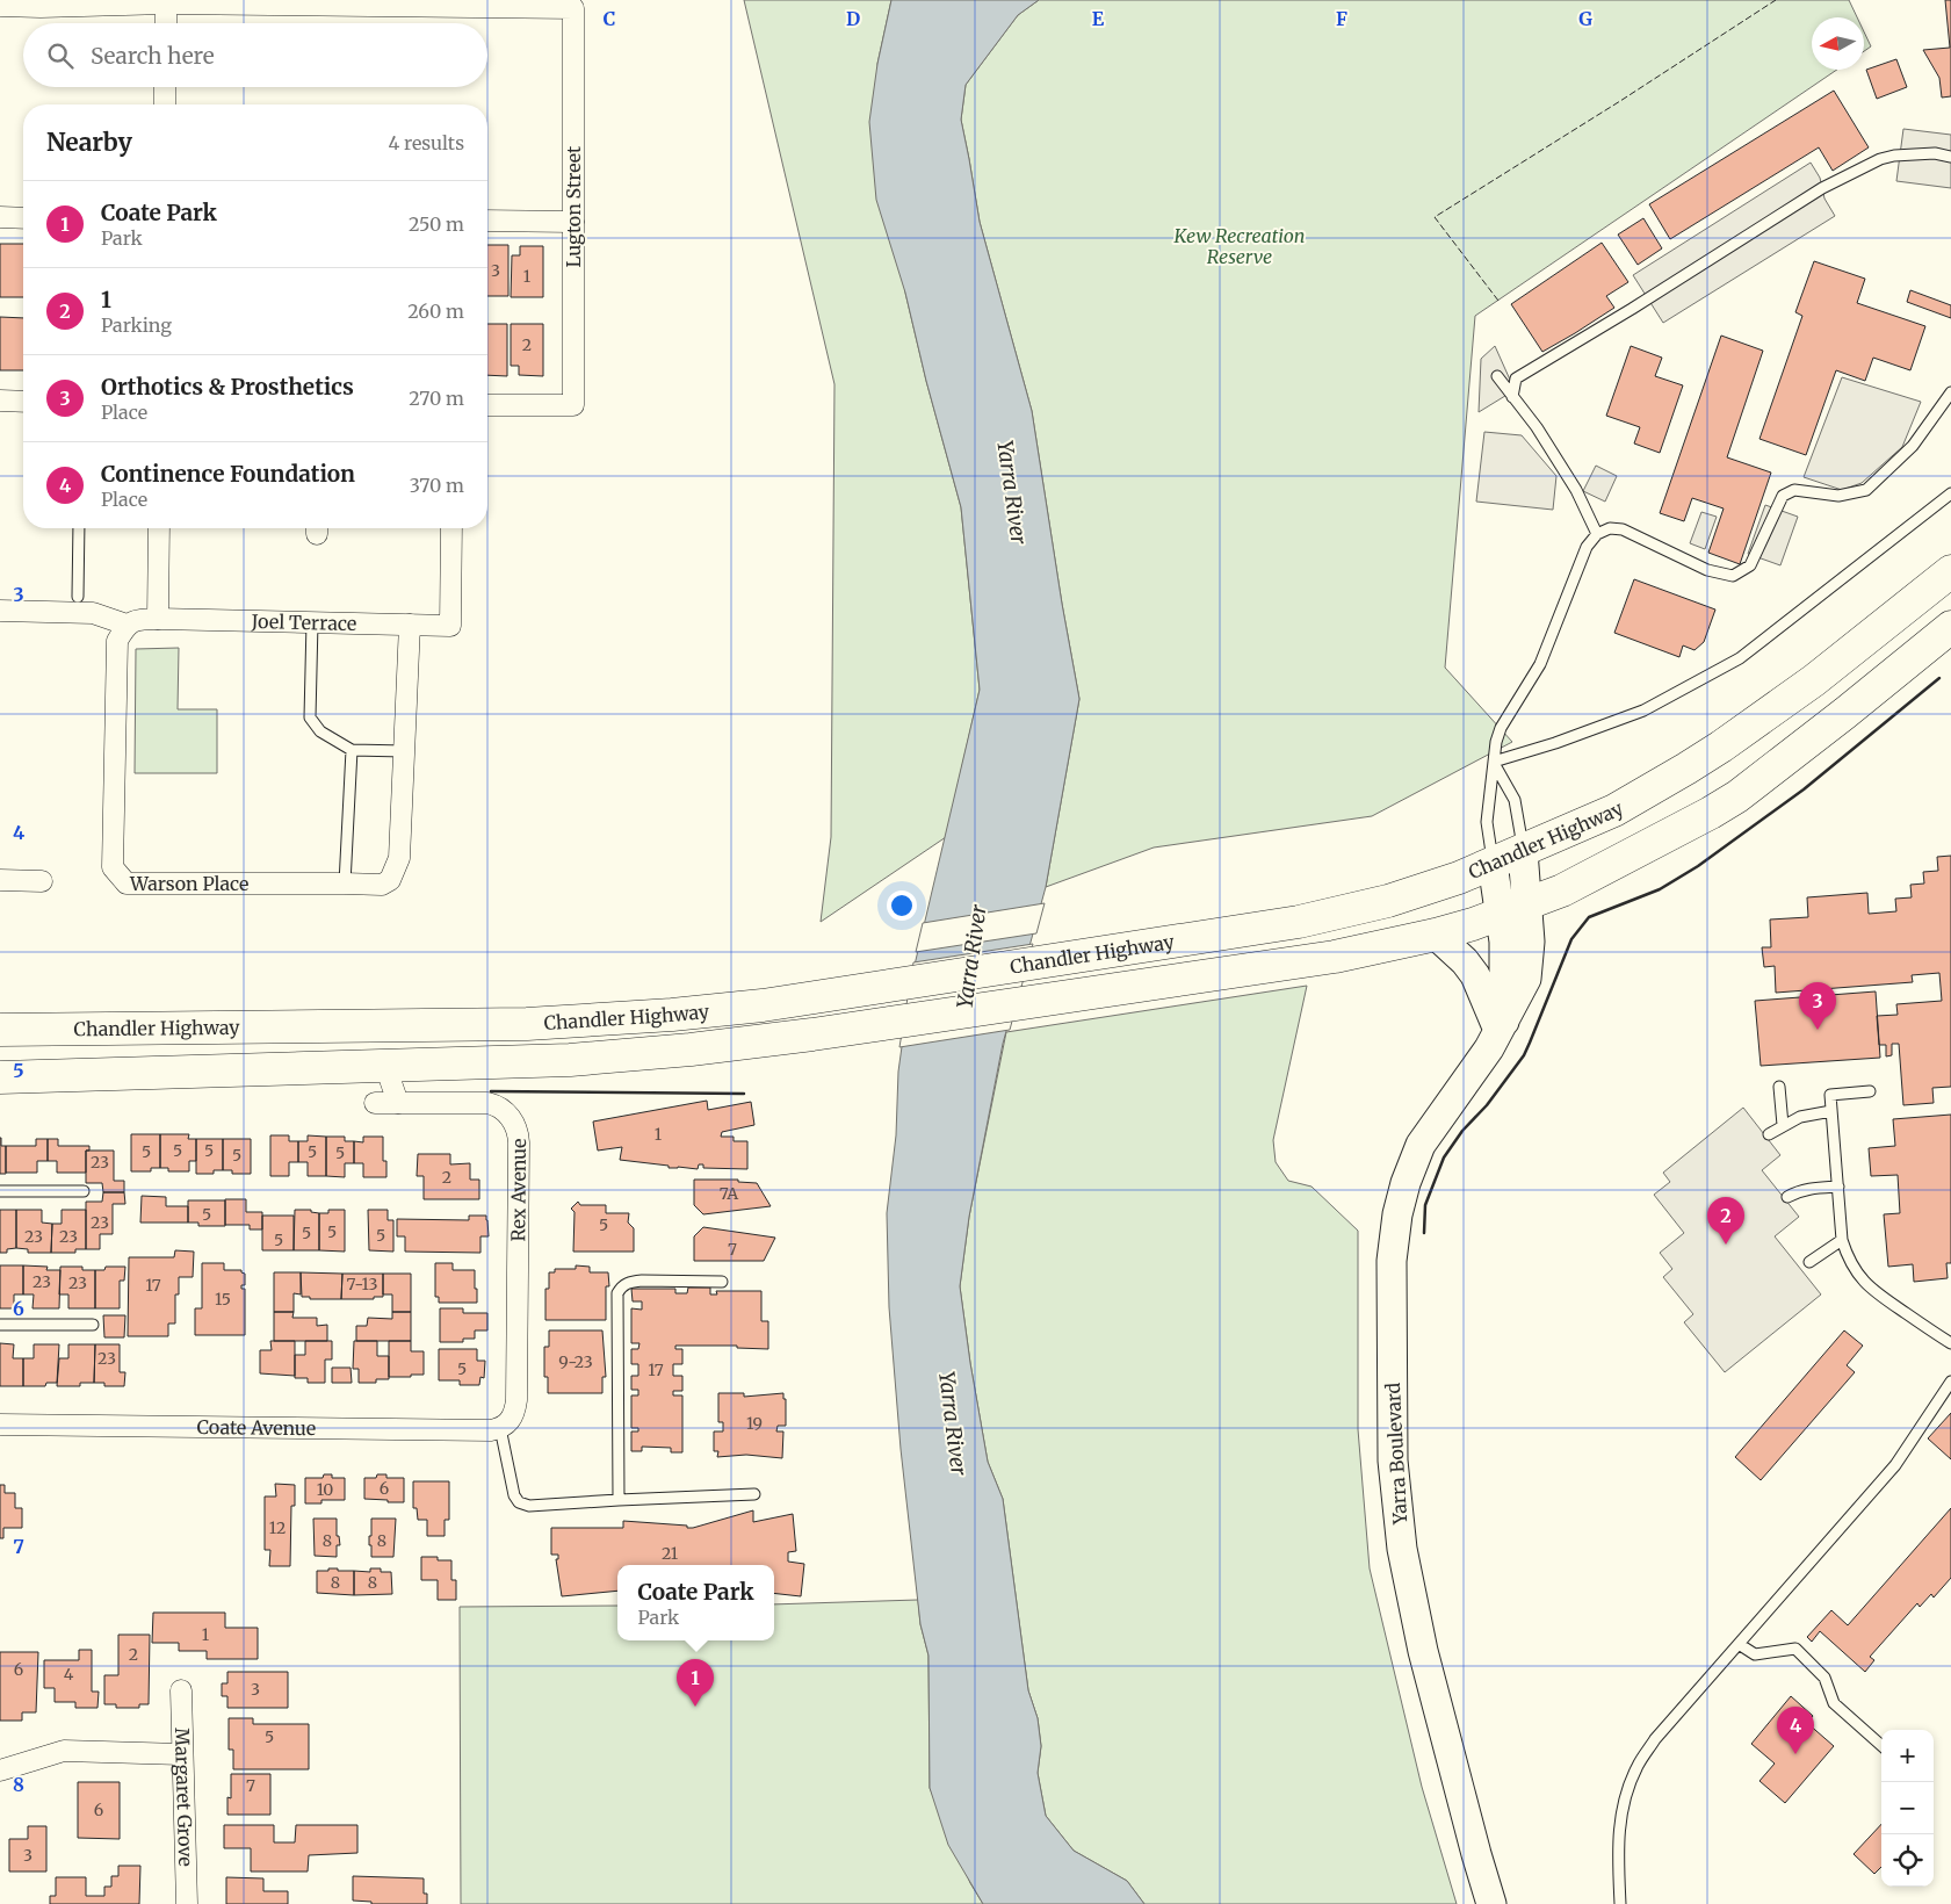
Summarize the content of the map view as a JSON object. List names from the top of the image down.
{
  "streets": {
    "main road": ["Chandler Highway", "Yarra Boulevard"],
    "street": [
      "Lugton Street",
      "Joel Terrace",
      "Warson Place",
      "Rex Avenue",
      "Coate Avenue",
      "Margaret Grove"
    ]
  },
  "crossings": [
    ["Joel Terrace", "Warson Place"],
    ["Chandler Highway", "Yarra Boulevard"],
    ["Rex Avenue", "Coate Avenue"]
  ],
  "water": ["Yarra River"],
  "parks": ["Kew Recreation Reserve"],
  "house_numbers": [
    "3",
    "1",
    "2",
    "1",
    "5",
    "5",
    "5",
    "5",
    "5",
    "5",
    "23",
    "2",
    "7A",
    "5",
    "23",
    "5",
    "5",
    "5",
    "5",
    "23",
    "23",
    "5",
    "7",
    "23",
    "23",
    "7-13",
    "17",
    "15",
    "23",
    "9-23",
    "5",
    "17",
    "19",
    "6",
    "10",
    "12",
    "8",
    "8",
    "21",
    "8",
    "8",
    "1",
    "2",
    "6",
    "4",
    "3",
    "5",
    "7",
    "6",
    "3"
  ],
  "north": "left",
  "page": {
    "search": "Search here",
    "heading": ["Nearby", "4 results"],
    "list": [
      {
        "mark": "1",
        "name": "Coate Park",
        "note": "Park",
        "value": "250 m"
      },
      {
        "mark": "2",
        "name": "1",
        "note": "Parking",
        "value": "260 m"
      },
      {
        "mark": "3",
        "name": "Orthotics & Prosthetics",
        "note": "Place",
        "value": "270 m"
      },
      {
        "mark": "4",
        "name": "Continence Foundation",
        "note": "Place",
        "value": "370 m"
      }
    ],
    "pins": [
      "3",
      "2",
      "1",
      "4"
    ],
    "popup": ["Coate Park", "Park"],
    "map_buttons": ["+", "−"]
  },
  "grid": {
    "columns": [
      "C",
      "D",
      "E",
      "F",
      "G"
    ],
    "rows": [
      "3",
      "4",
      "5",
      "6",
      "7",
      "8"
    ]
  }
}
